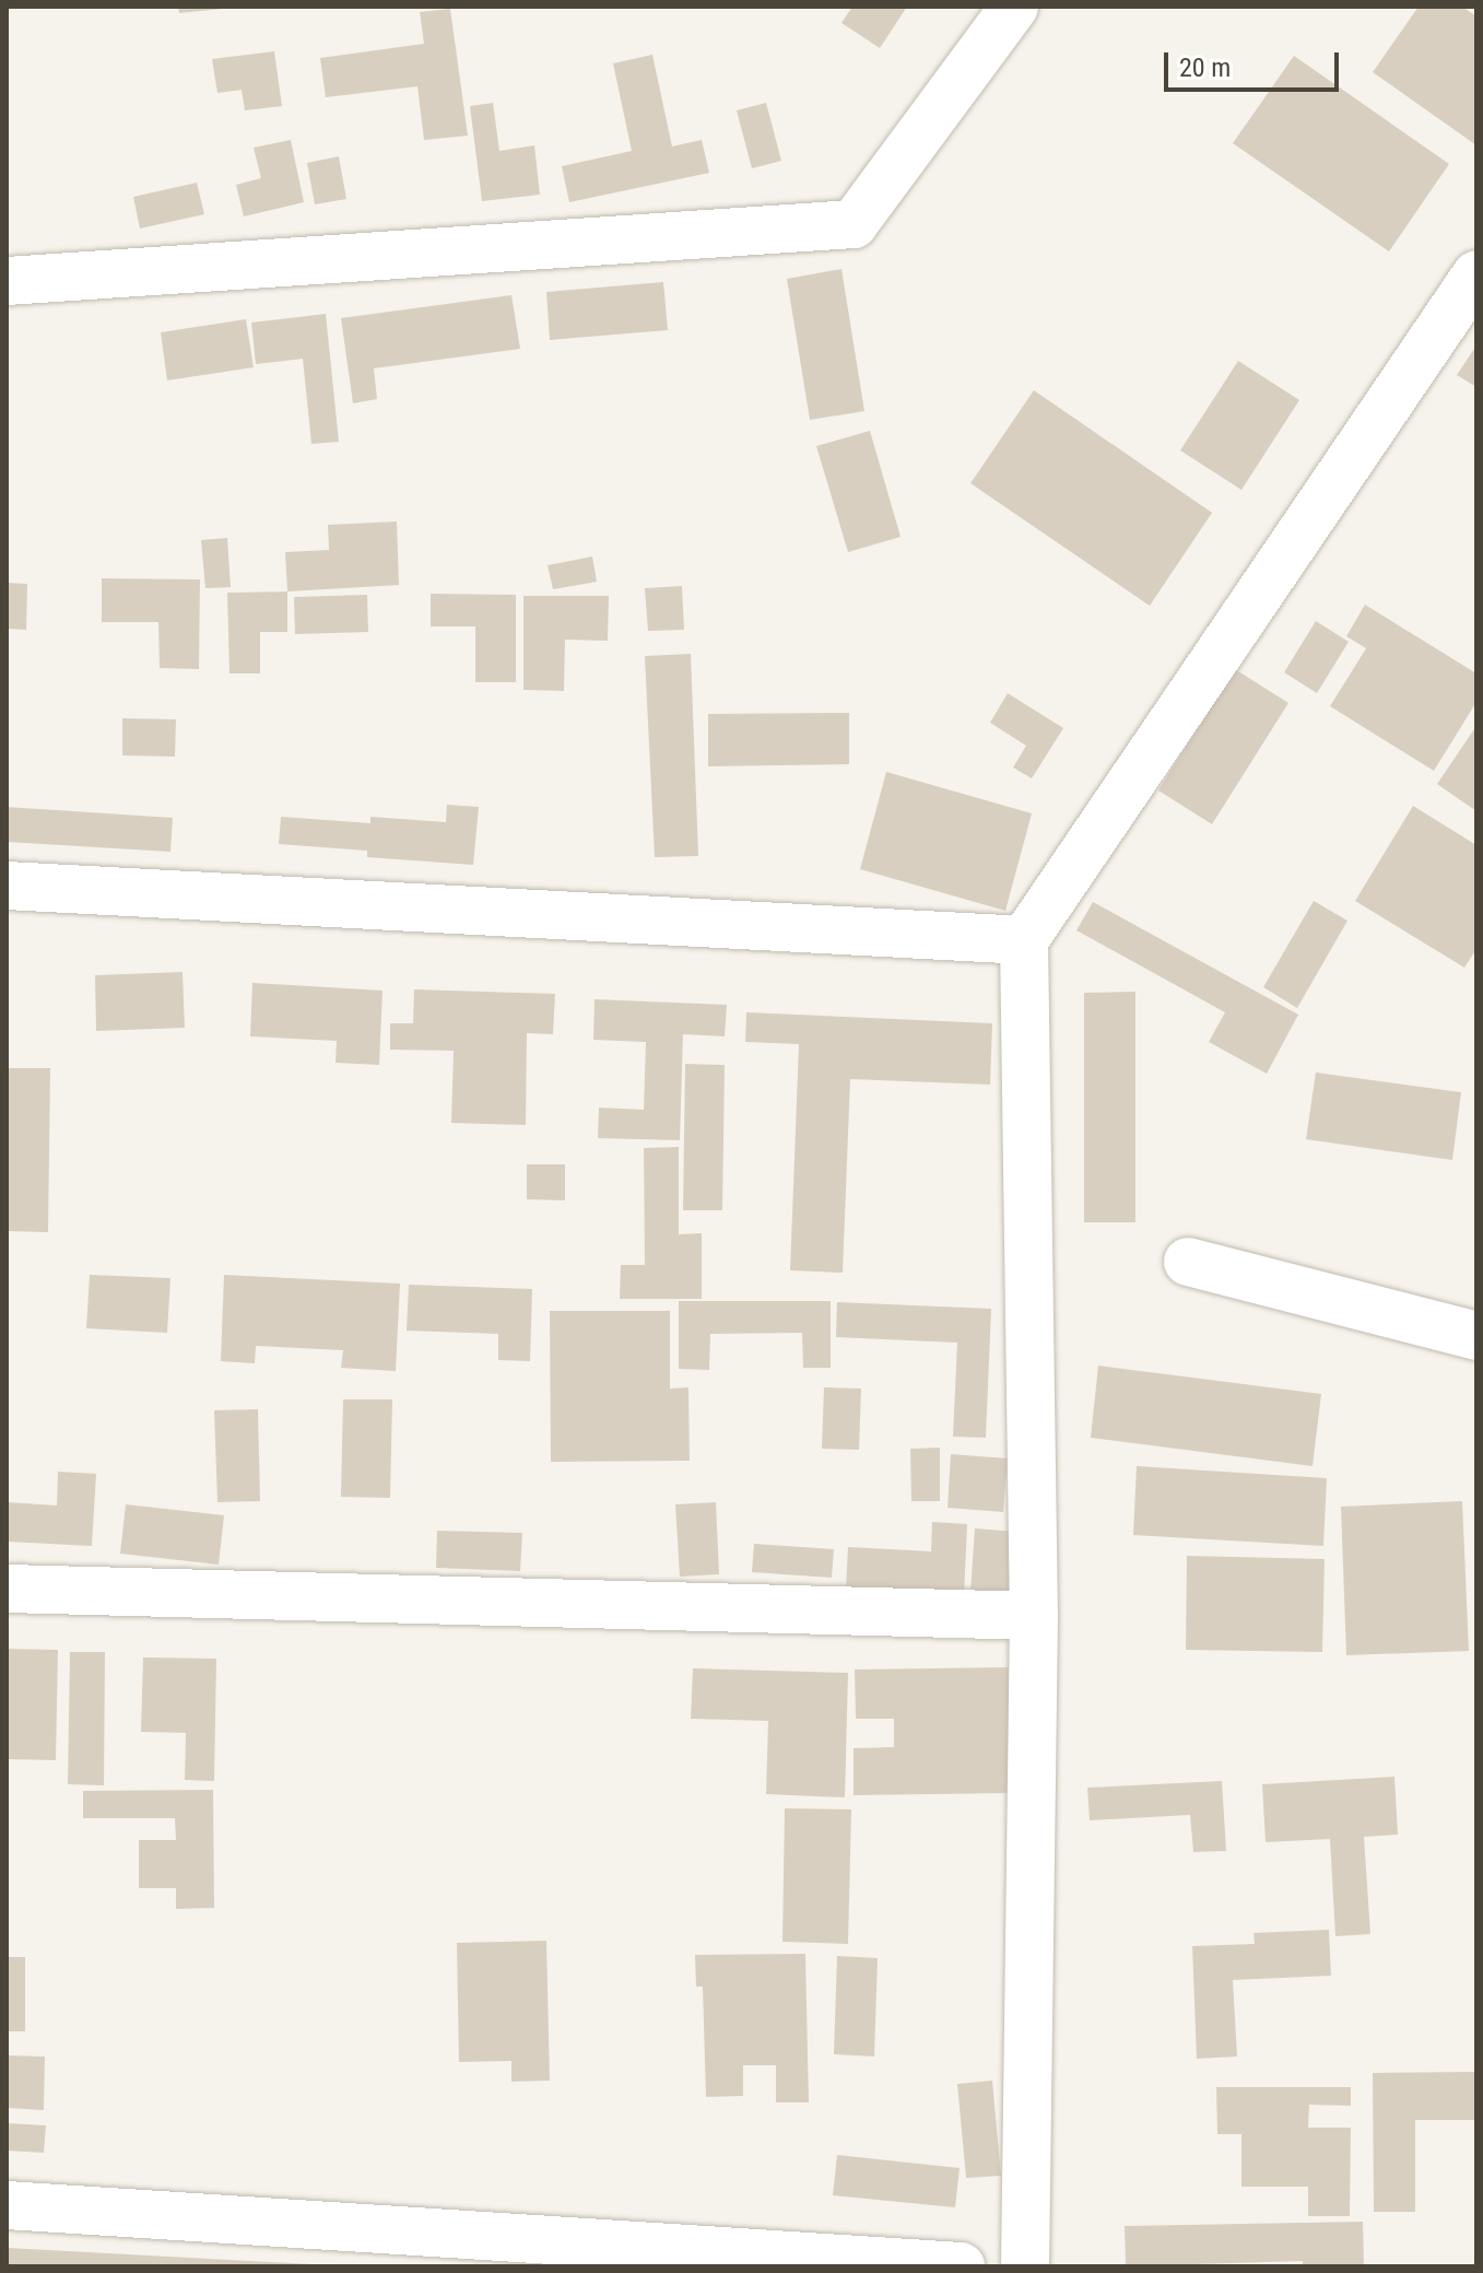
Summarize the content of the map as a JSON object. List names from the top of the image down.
{
  "scale_bar": "20 m"
}
